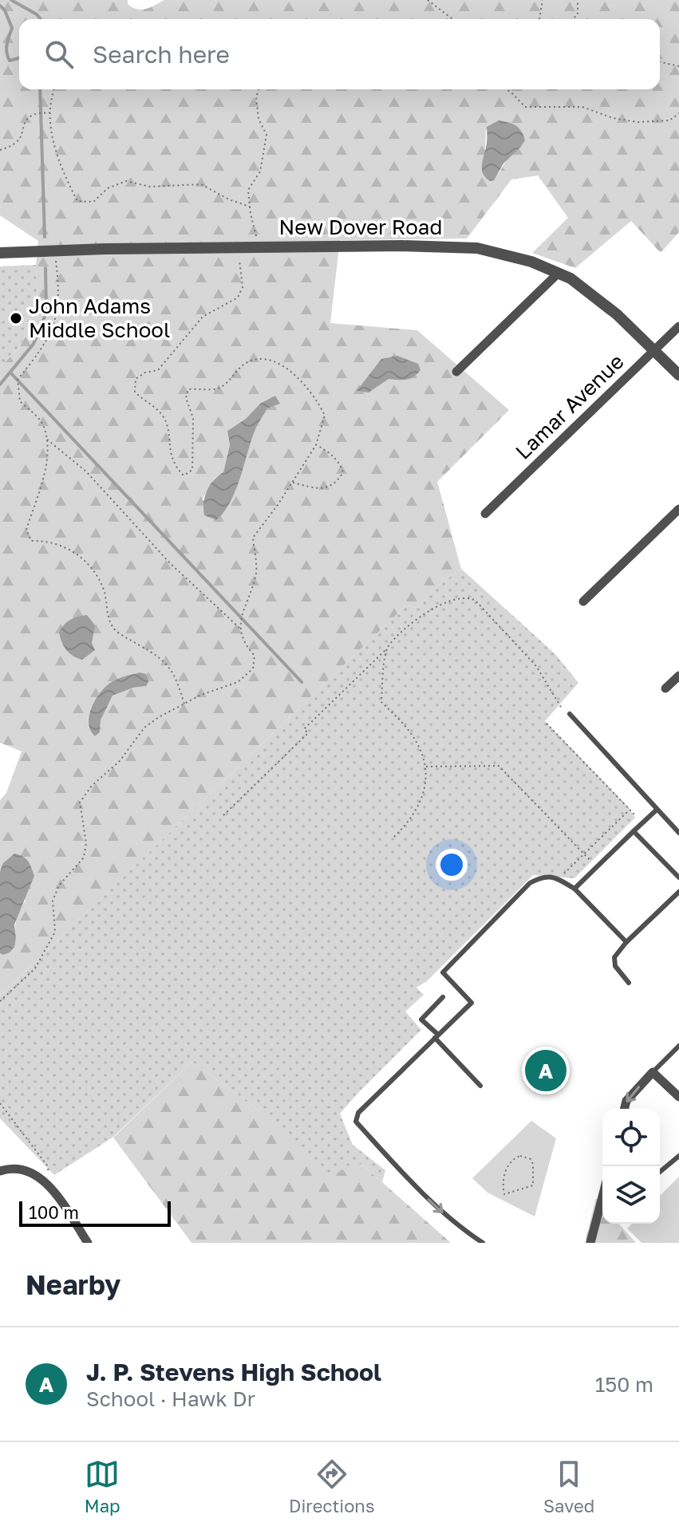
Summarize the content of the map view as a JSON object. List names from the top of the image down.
{
  "streets": {
    "street": ["New Dover Road", "Lamar Avenue"]
  },
  "crossings": [
    ["New Dover Road", "Lamar Avenue"]
  ],
  "places": ["John Adams Middle School"],
  "scale_bar": "100 m",
  "page": {
    "search": "Search here",
    "pins": "A",
    "scale": "100 m",
    "heading": "Nearby",
    "list": [
      {
        "mark": "A",
        "name": "J. P. Stevens High School",
        "note": "School · Hawk Dr",
        "value": "150 m"
      }
    ],
    "nav": ["Map", "Directions", "Saved"]
  }
}
